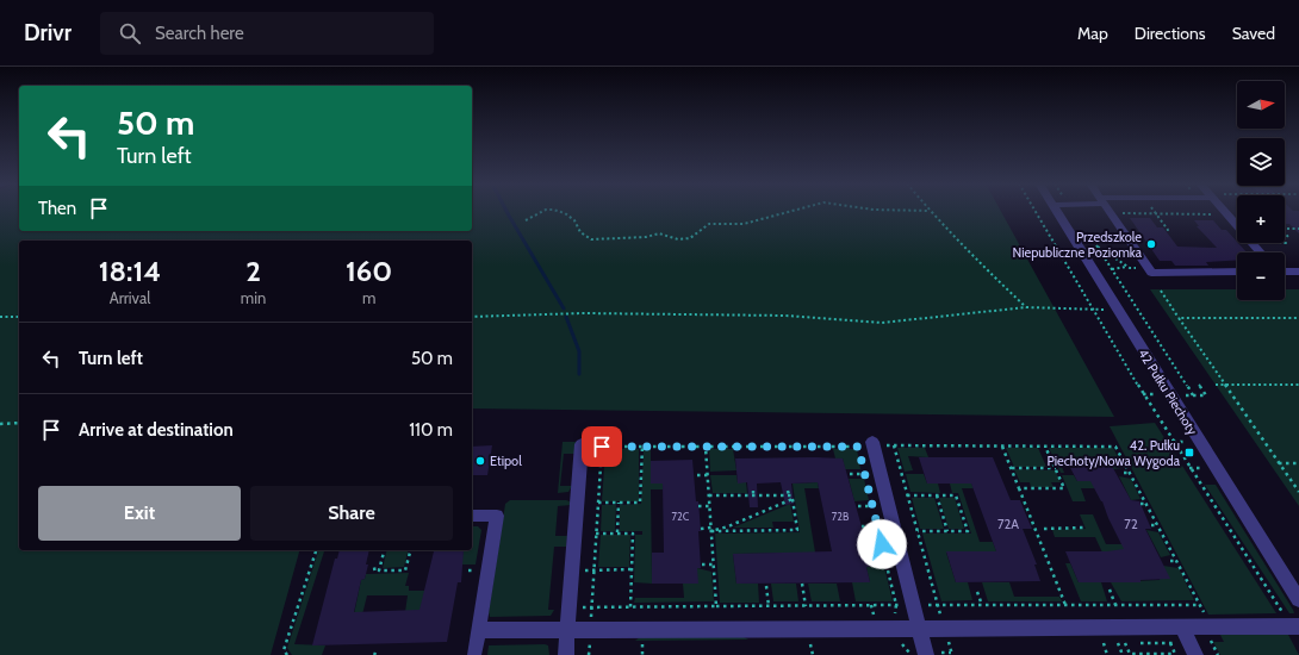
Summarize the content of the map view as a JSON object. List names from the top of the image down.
{
  "streets": {
    "street": ["42 Pułku Piechoty"]
  },
  "places": {
    "other": ["Przedszkole Niepubliczne Poziomka", "Etipol"],
    "transit": ["42. Pułku Piechoty/Nowa Wygoda"]
  },
  "house_numbers": [
    "72C",
    "72B",
    "72A",
    "72"
  ],
  "north": "right",
  "page": {
    "header": "Drivr",
    "search": "Search here",
    "nav": ["Map", "Directions", "Saved"],
    "map_buttons": ["+", "−"],
    "turn": ["50 m", "Turn left"],
    "then": "Then",
    "eta": [
      "18:14",
      "Arrival",
      "2",
      "min",
      "160",
      "m"
    ],
    "list": [
      {
        "name": "Turn left",
        "value": "50 m"
      },
      {
        "name": "Arrive at destination",
        "value": "110 m"
      }
    ],
    "buttons": ["Exit", "Share"]
  }
}
